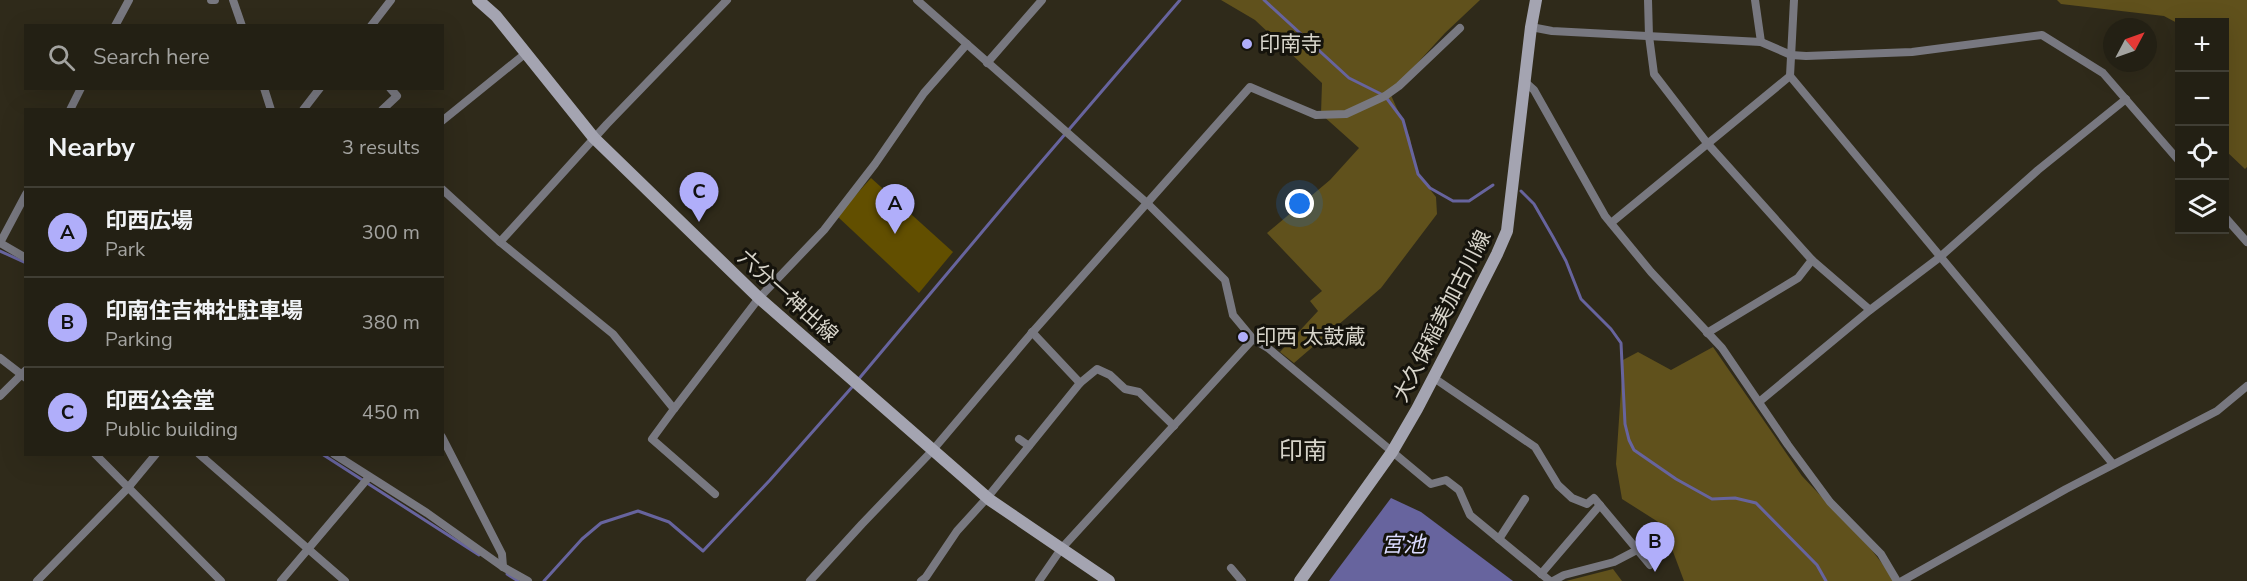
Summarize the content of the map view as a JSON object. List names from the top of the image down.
{
  "streets": {
    "main road": ["六分一神出線", "大久保稲美加古川線"]
  },
  "districts": ["印南"],
  "water": ["宮池"],
  "places": ["印南寺", "印西 太鼓蔵"],
  "north": "top right",
  "page": {
    "map_buttons": ["+", "−"],
    "search": "Search here",
    "heading": ["Nearby", "3 results"],
    "pins": ["C", "A", "B"],
    "list": [
      {
        "mark": "A",
        "name": "印西広場",
        "note": "Park",
        "value": "300 m"
      },
      {
        "mark": "B",
        "name": "印南住吉神社駐車場",
        "note": "Parking",
        "value": "380 m"
      },
      {
        "mark": "C",
        "name": "印西公会堂",
        "note": "Public building",
        "value": "450 m"
      }
    ]
  }
}
